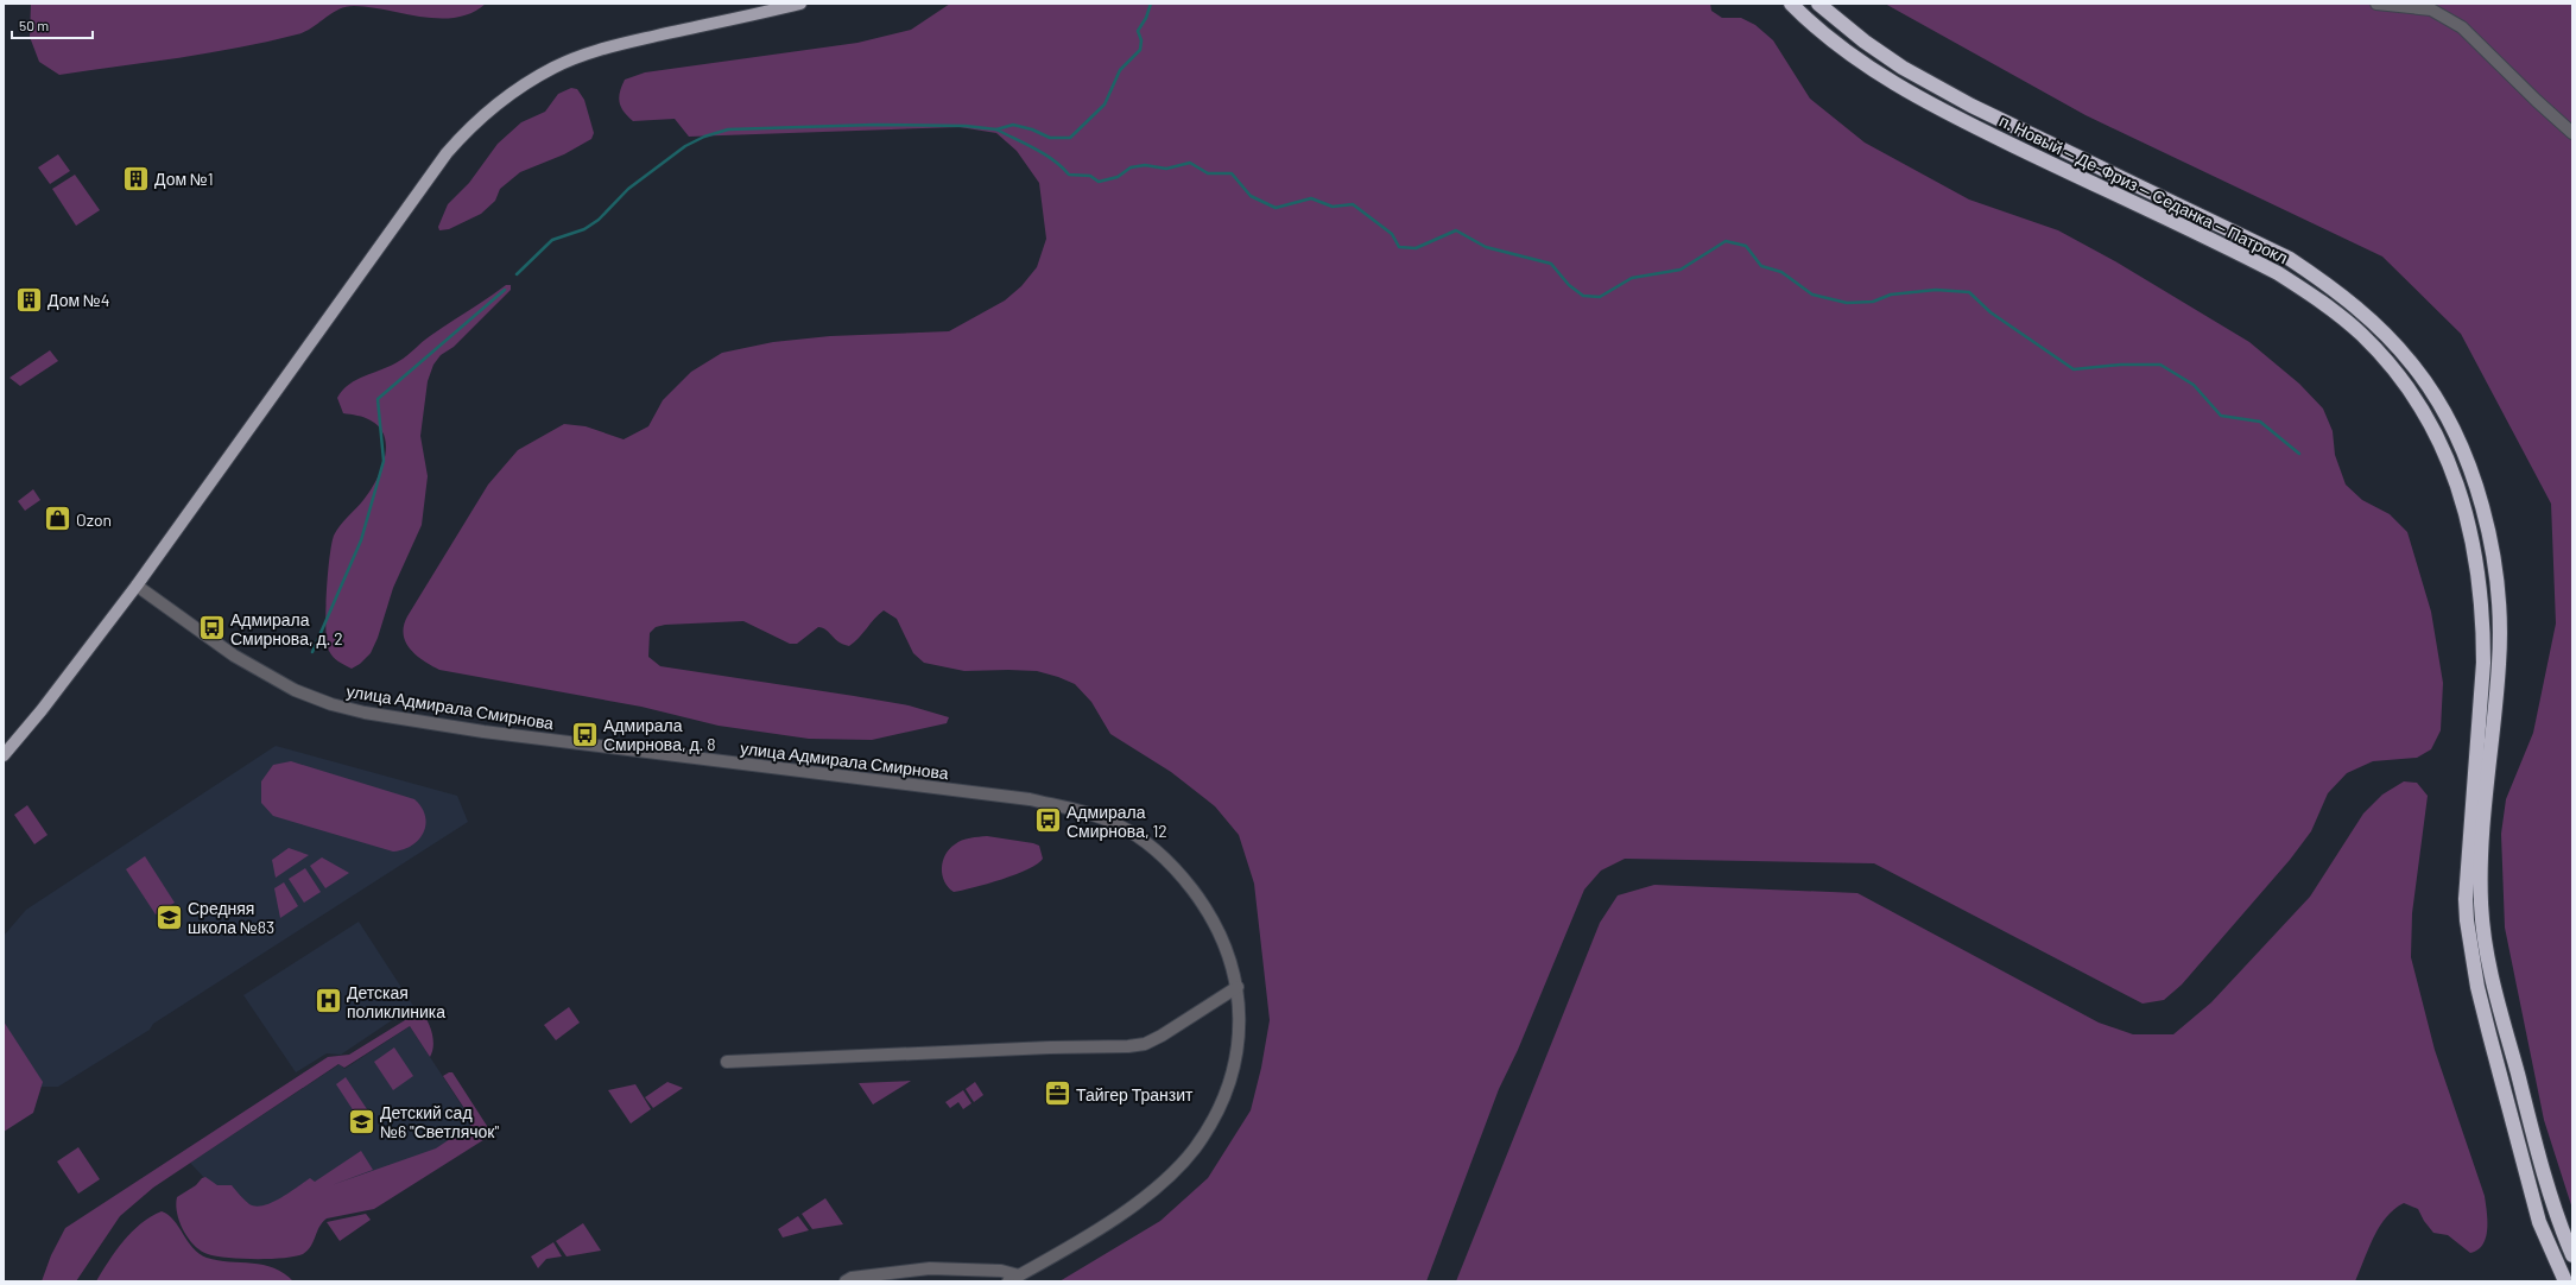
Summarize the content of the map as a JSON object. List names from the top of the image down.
{
  "streets": {
    "highway": ["п. Новый — Де-Фриз — Седанка — Патрокл"],
    "street": ["улица Адмирала Смирнова"]
  },
  "places": {
    "building": ["Дом №1", "Дом №4"],
    "shop": ["Ozon"],
    "bus stop": ["Адмирала Смирнова, д. 2", "Адмирала Смирнова, д. 8", "Адмирала Смирнова, 12"],
    "school or university": ["Средняя школа №83", "Детский сад №6 \"Светлячок\""],
    "hospital": ["Детская поликлиника"],
    "office": ["Тайгер Транзит"]
  },
  "scale_bar": "50 m"
}
